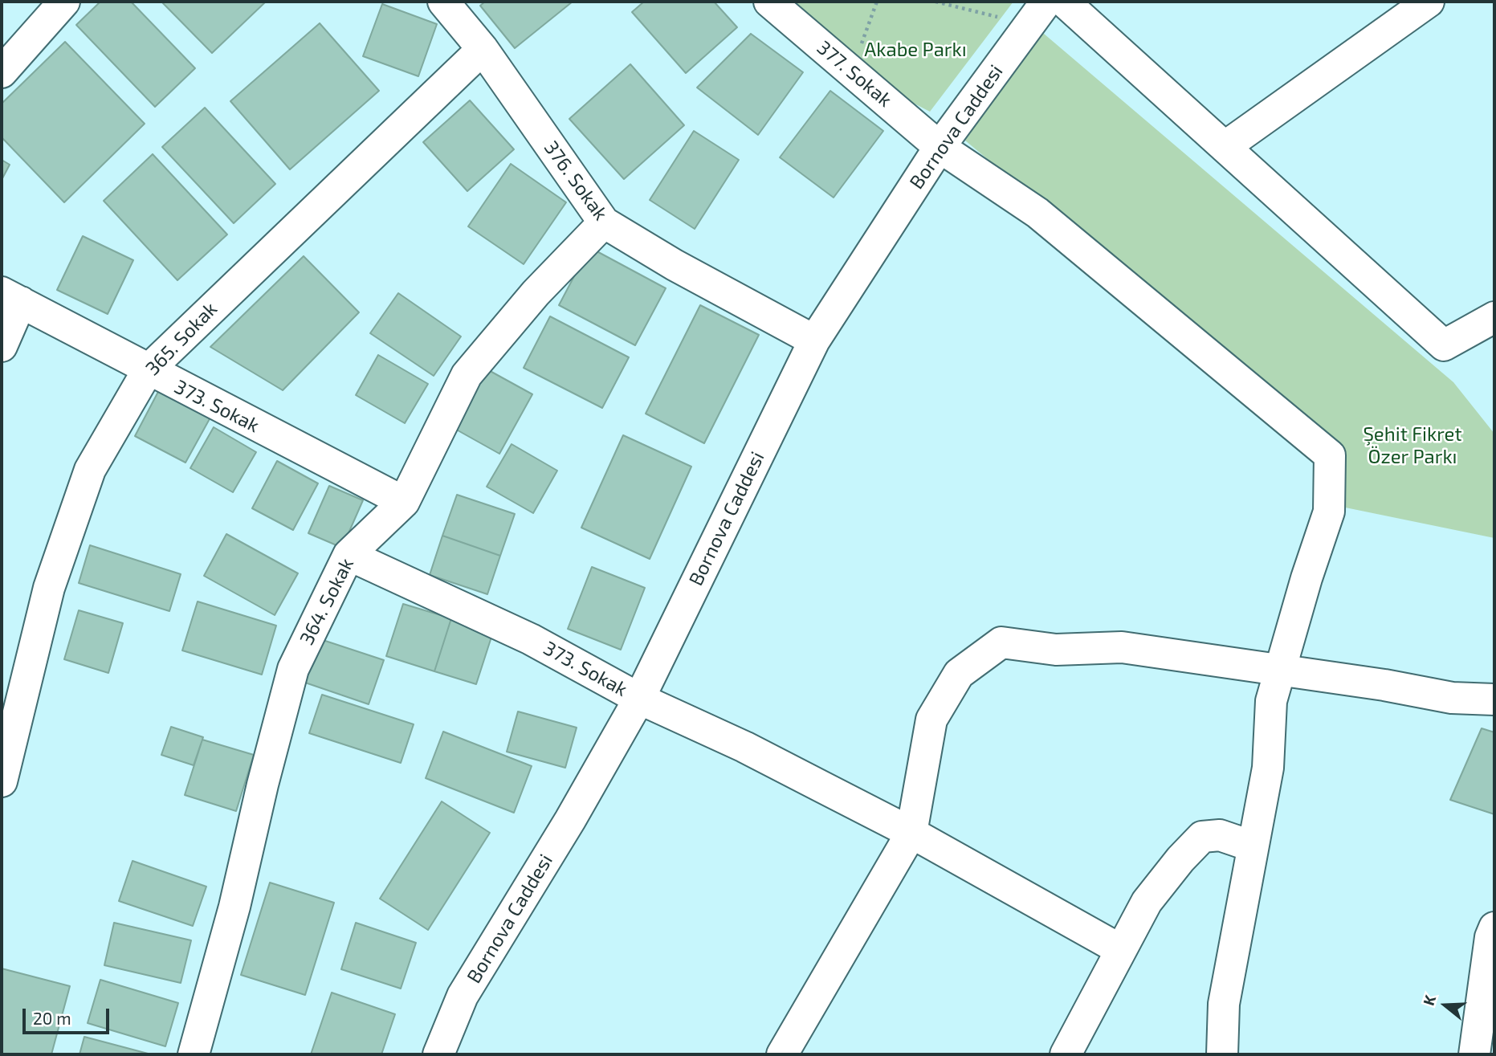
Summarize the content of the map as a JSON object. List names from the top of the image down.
{
  "streets": {
    "street": [
      "377. Sokak",
      "Bornova Caddesi",
      "376. Sokak",
      "365. Sokak",
      "373. Sokak",
      "364. Sokak"
    ]
  },
  "crossings": [
    ["377. Sokak", "Bornova Caddesi"],
    ["Bornova Caddesi", "376. Sokak"],
    ["Bornova Caddesi", "373. Sokak"],
    ["376. Sokak", "365. Sokak"],
    ["376. Sokak", "364. Sokak"],
    ["365. Sokak", "373. Sokak"],
    ["373. Sokak", "364. Sokak"]
  ],
  "parks": ["Akabe Parkı", "Şehit Fikret Özer Parkı"],
  "scale_bar": "20 m",
  "north": "left"
}
